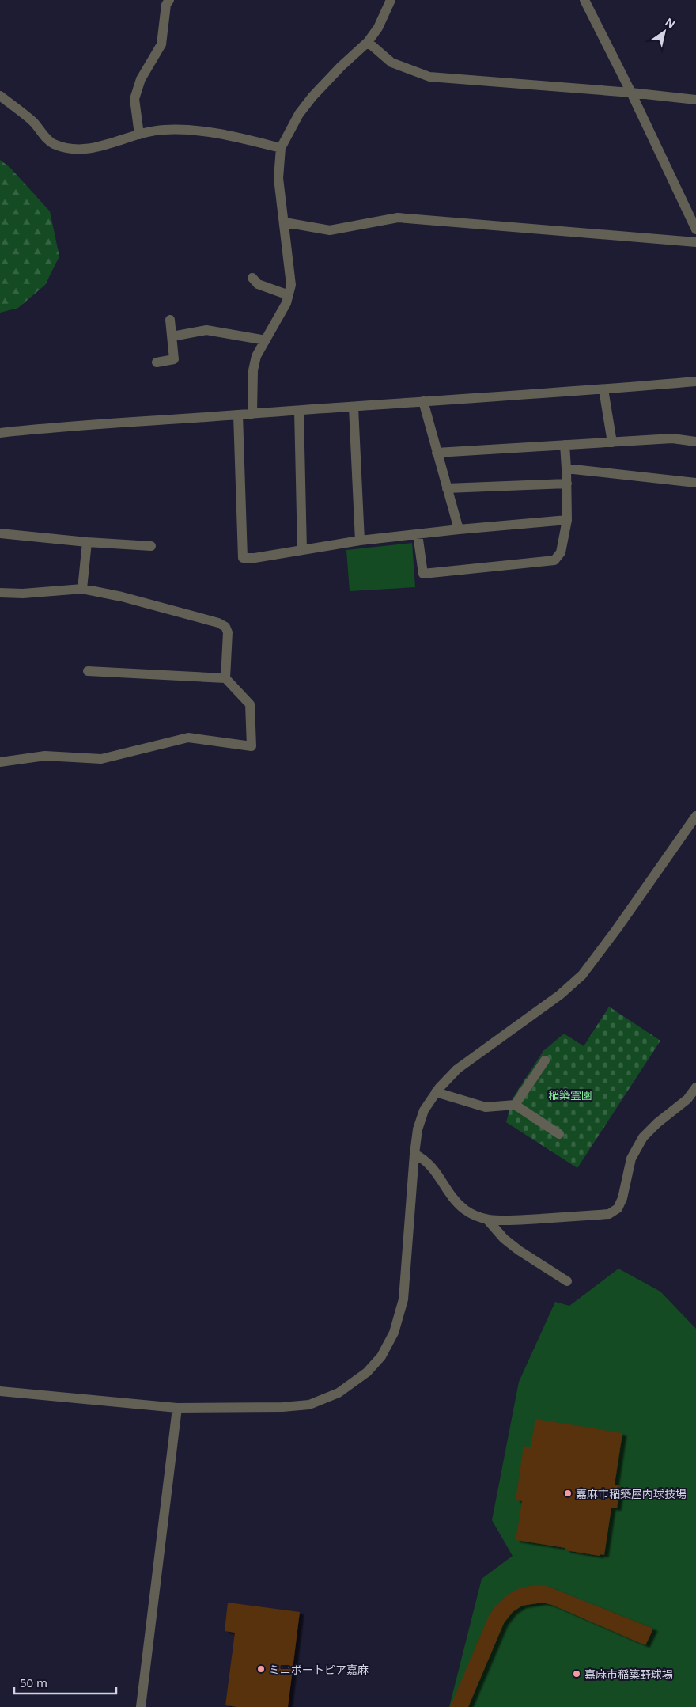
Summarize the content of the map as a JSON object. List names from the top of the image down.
{
  "parks": ["稲築霊園"],
  "places": ["嘉麻市稲築屋内球技場", "ミニボートピア嘉麻", "嘉麻市稲築野球場"],
  "scale_bar": "50 m",
  "north": "top right"
}
